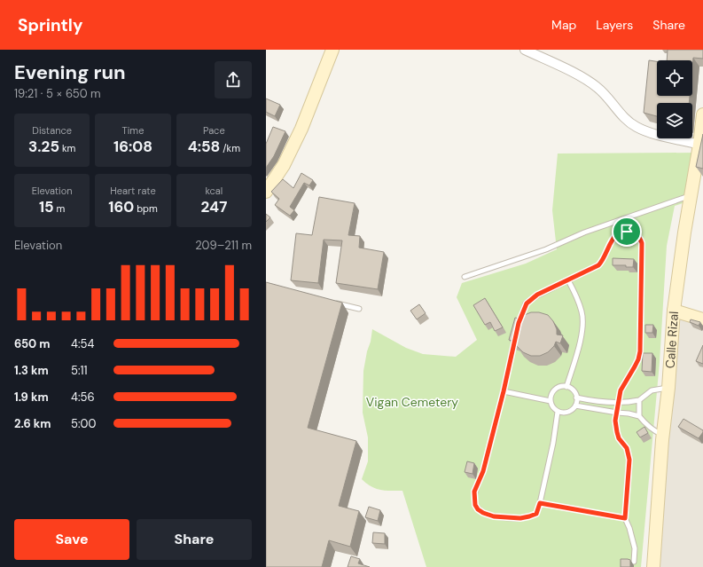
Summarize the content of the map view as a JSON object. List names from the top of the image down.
{
  "streets": {
    "main road": ["Calle Rizal"]
  },
  "parks": ["Vigan Cemetery"],
  "page": {
    "header": "Sprintly",
    "nav": ["Map", "Layers", "Share"],
    "heading": ["Evening run", "19:21 · 5 × 650 m"],
    "stats": [
      ["Distance", "3.25 km"],
      ["Time", "16:08"],
      ["Pace", "4:58 /km"],
      ["Elevation", "15 m"],
      ["Heart rate", "160 bpm"],
      ["kcal", "247"]
    ],
    "chart": ["Elevation", "209–211 m"],
    "list": [
      {
        "name": "650 m",
        "note": "4:54"
      },
      {
        "name": "1.3 km",
        "note": "5:11"
      },
      {
        "name": "1.9 km",
        "note": "4:56"
      },
      {
        "name": "2.6 km",
        "note": "5:00"
      }
    ],
    "buttons": ["Save", "Share"]
  }
}
